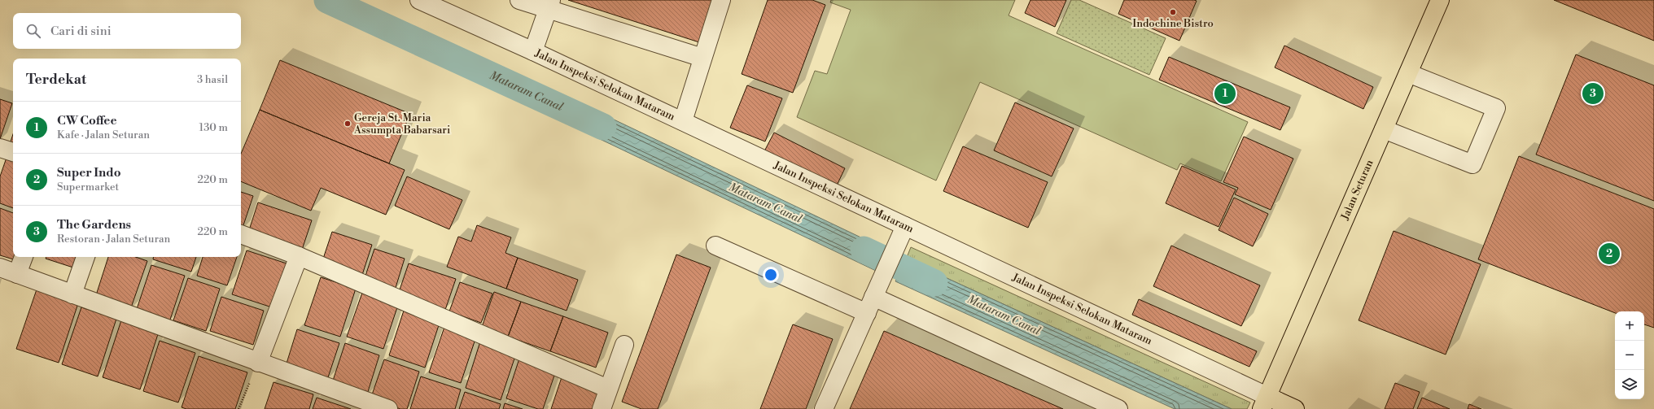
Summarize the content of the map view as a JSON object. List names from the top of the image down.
{
  "streets": {
    "main road": ["Jalan Inspeksi Selokan Mataram", "Jalan Seturan"]
  },
  "crossings": [
    ["Jalan Inspeksi Selokan Mataram", "Jalan Seturan"]
  ],
  "water": ["Mataram Canal"],
  "places": ["Indochine Bistro", "Gereja St. Maria Assumpta Babarsari"],
  "page": {
    "search": "Cari di sini",
    "heading": ["Terdekat", "3 hasil"],
    "pins": ["1", "3", "2"],
    "list": [
      {
        "mark": "1",
        "name": "CW Coffee",
        "note": "Kafe · Jalan Seturan",
        "value": "130 m"
      },
      {
        "mark": "2",
        "name": "Super Indo",
        "note": "Supermarket",
        "value": "220 m"
      },
      {
        "mark": "3",
        "name": "The Gardens",
        "note": "Restoran · Jalan Seturan",
        "value": "220 m"
      }
    ],
    "map_buttons": ["+", "−"]
  }
}
